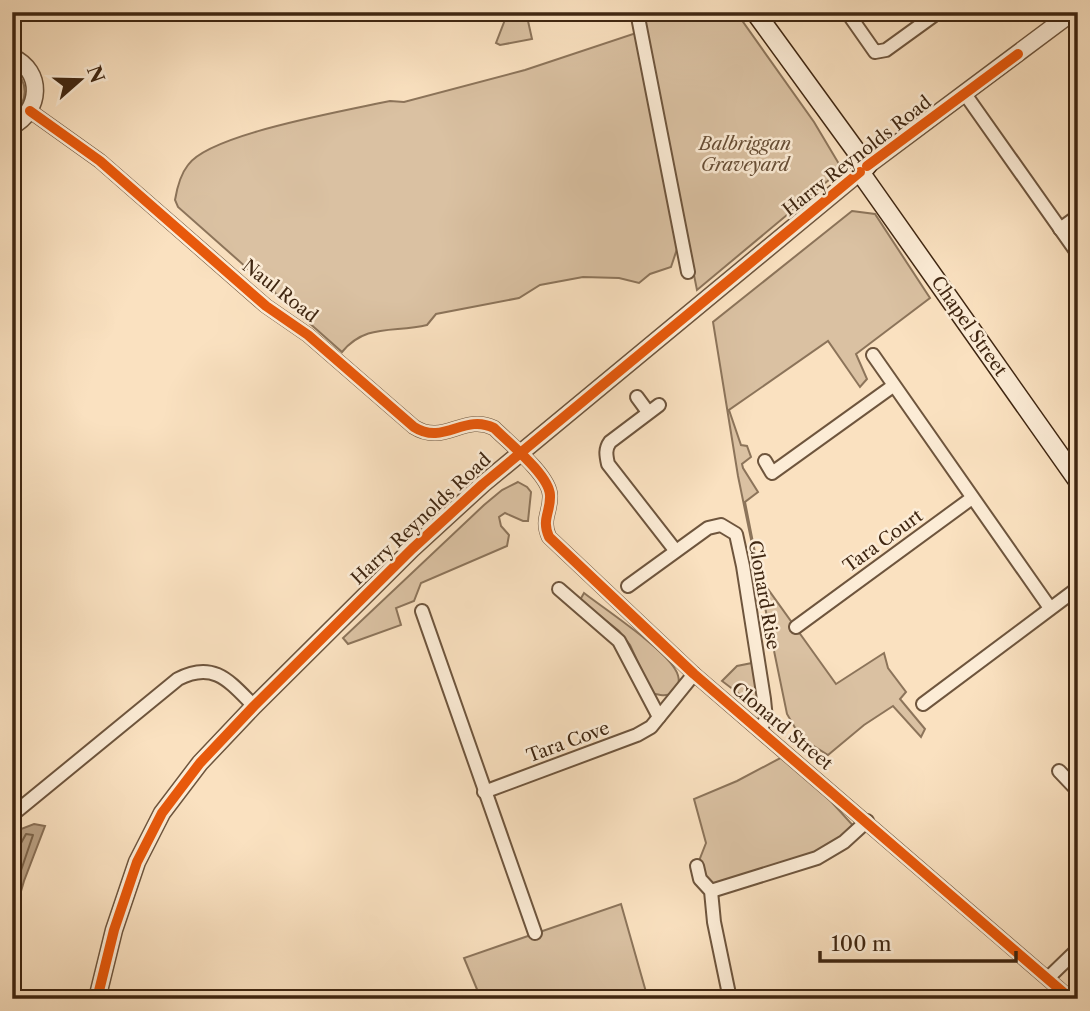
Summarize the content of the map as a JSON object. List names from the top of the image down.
{
  "streets": {
    "main road": ["Chapel Street"],
    "street": [
      "Harry Reynolds Road",
      "Naul Road",
      "Tara Court",
      "Clonard Rise",
      "Clonard Street",
      "Tara Cove"
    ]
  },
  "crossings": [
    ["Harry Reynolds Road", "Naul Road"],
    ["Harry Reynolds Road", "Chapel Street"],
    ["Harry Reynolds Road", "Clonard Street"],
    ["Naul Road", "Clonard Street"],
    ["Clonard Rise", "Clonard Street"],
    ["Clonard Street", "Tara Cove"]
  ],
  "parks": ["Balbriggan Graveyard"],
  "scale_bar": "100 m",
  "north": "right"
}
